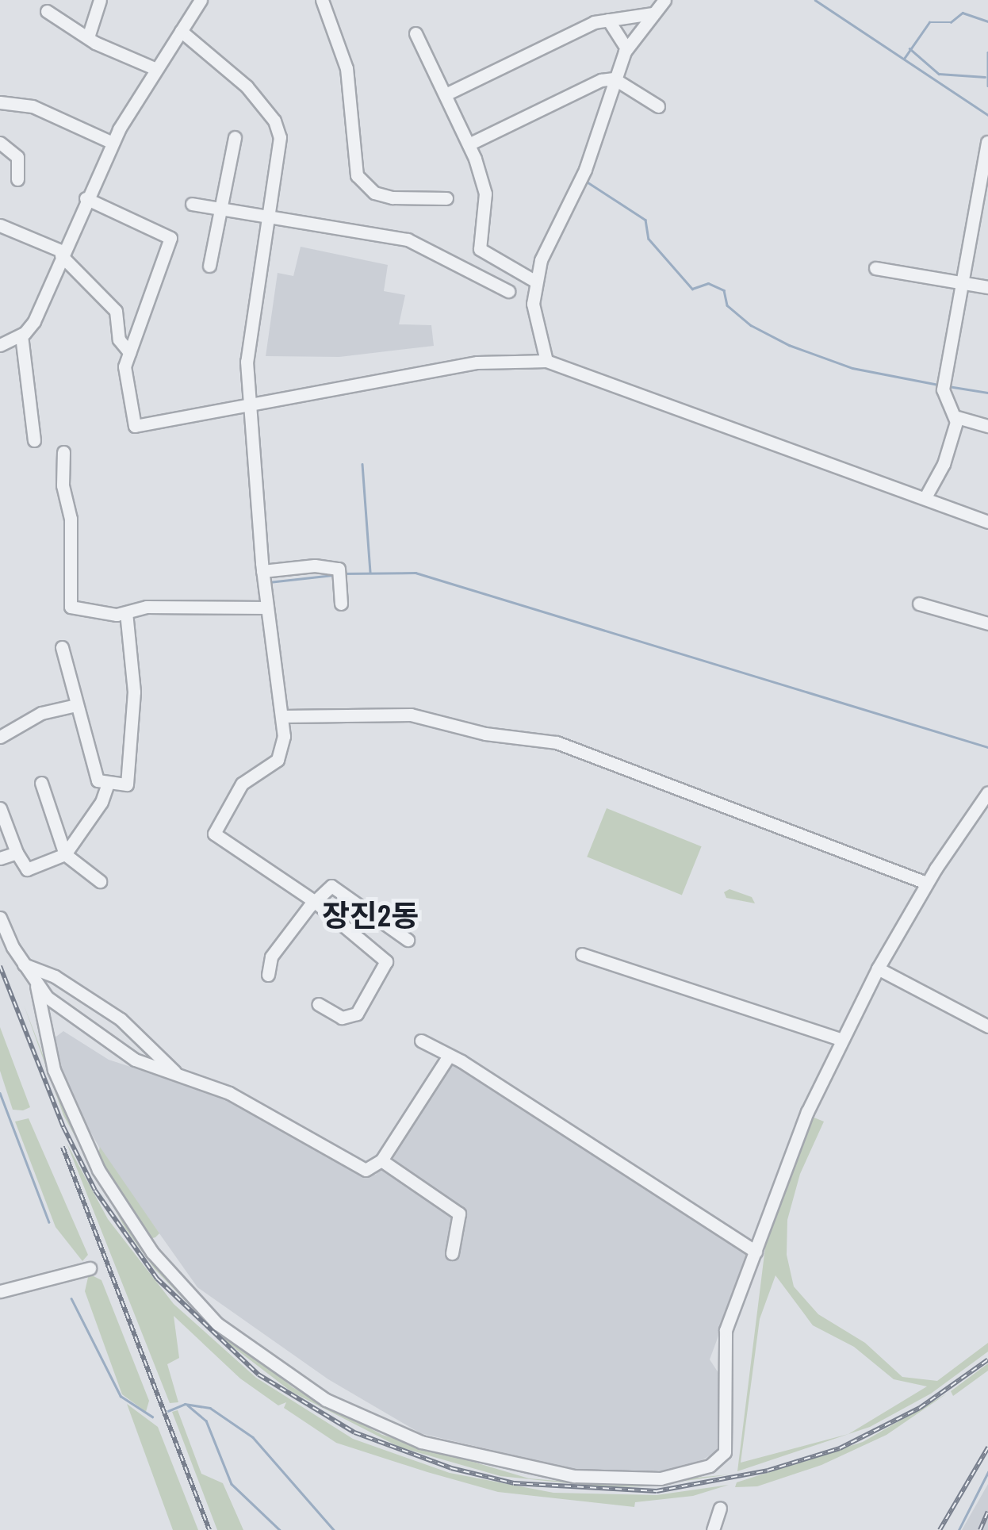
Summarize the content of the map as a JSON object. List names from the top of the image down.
{
  "districts": ["장진2동"]
}
